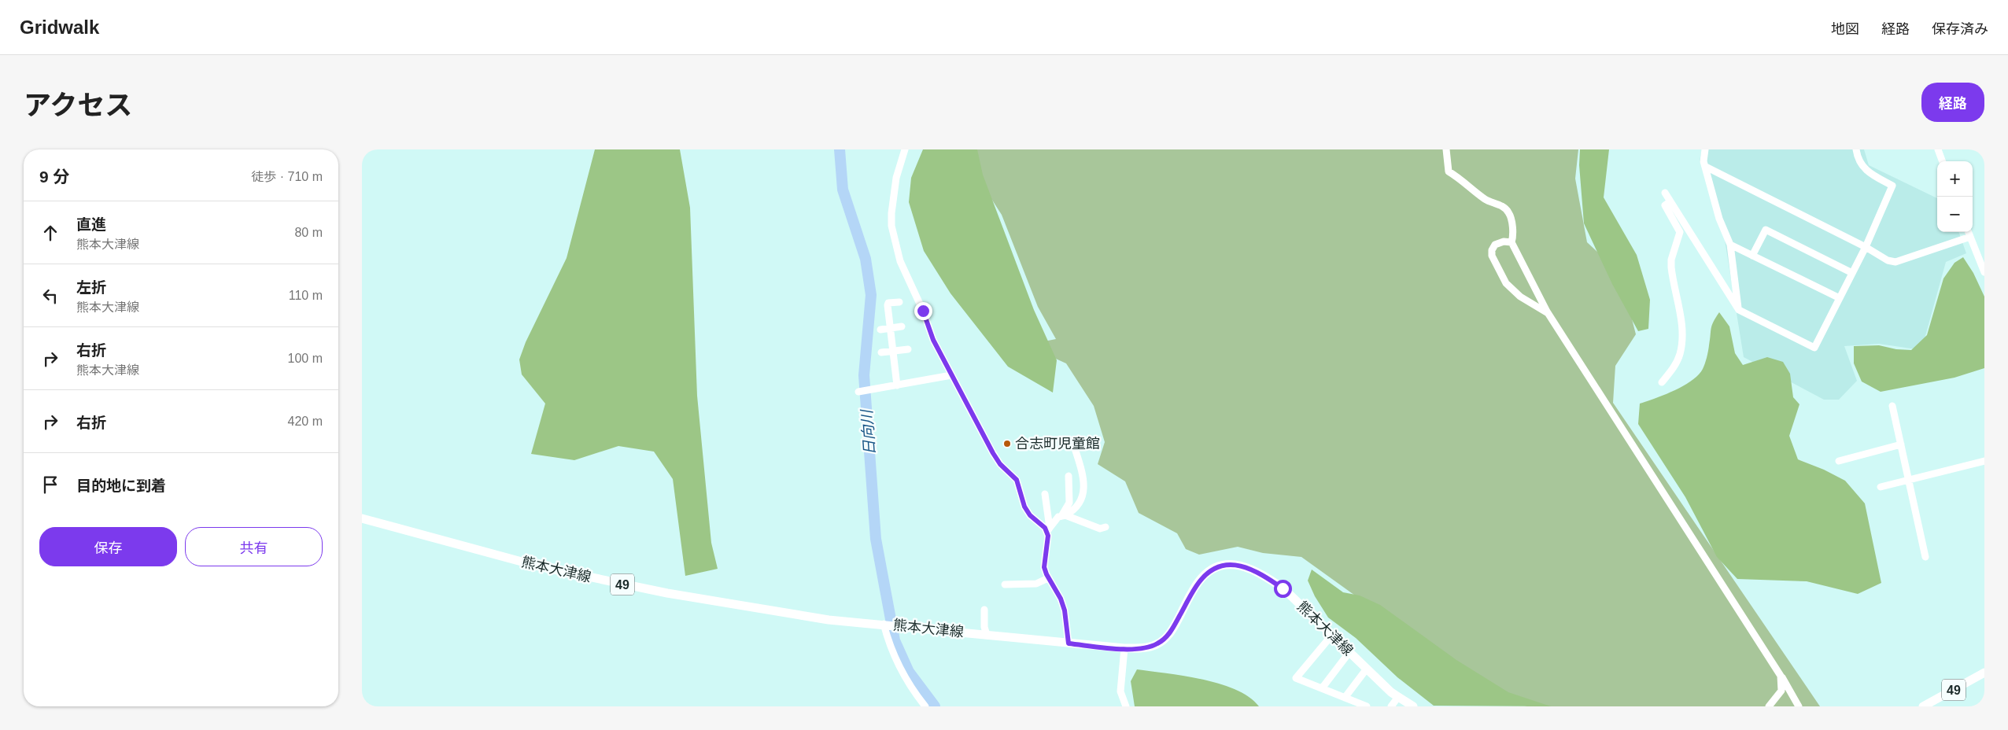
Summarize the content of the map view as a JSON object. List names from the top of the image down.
{
  "streets": {
    "main road": ["熊本大津線", "49"]
  },
  "water": ["日向川"],
  "places": ["合志町児童館"],
  "page": {
    "header": "Gridwalk",
    "nav": ["地図", "経路", "保存済み"],
    "title": "アクセス",
    "buttons": [
      "経路",
      ["保存", "共有"]
    ],
    "heading": ["9 分", "徒歩 · 710 m"],
    "map_buttons": ["+", "−"],
    "list": [
      ["直進", "熊本大津線", "80 m"],
      ["左折", "熊本大津線", "110 m"],
      ["右折", "熊本大津線", "100 m"],
      ["右折", "420 m"],
      "目的地に到着"
    ]
  }
}
